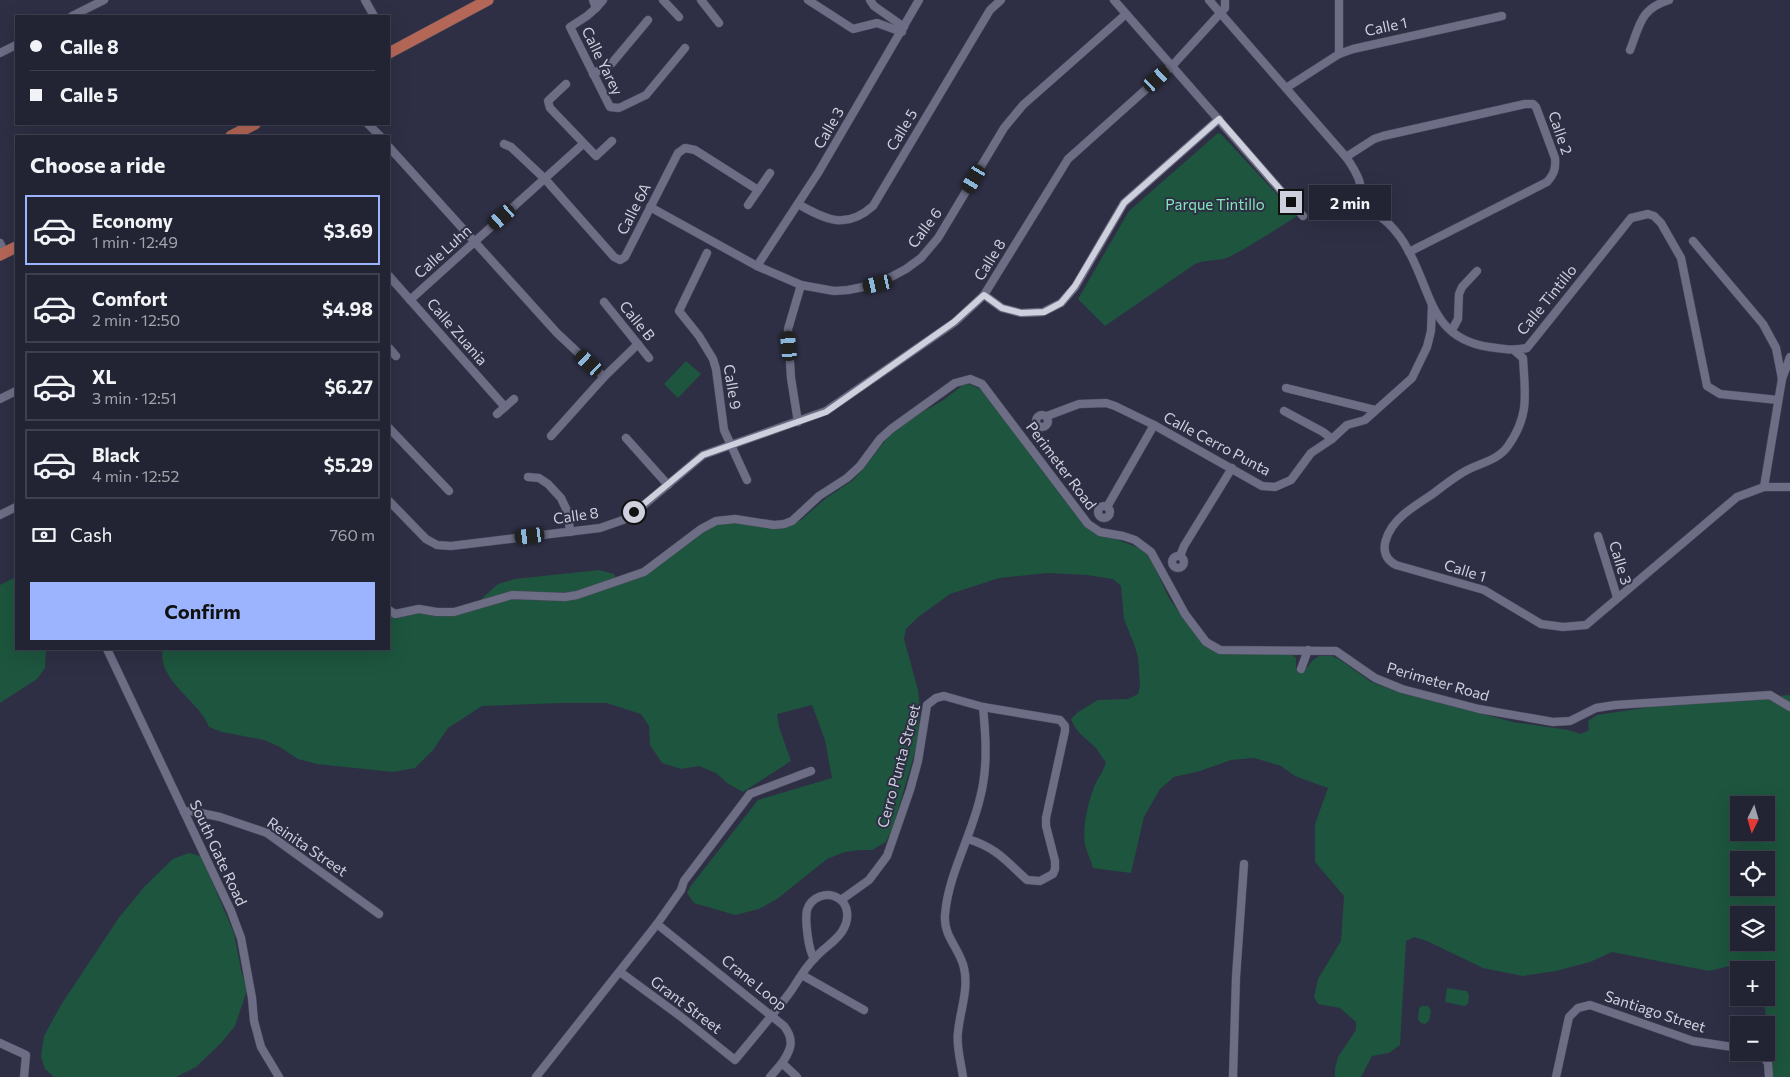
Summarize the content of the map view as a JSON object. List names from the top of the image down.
{
  "streets": {
    "street": [
      "Calle 1",
      "Calle Yarey",
      "Calle 3",
      "Calle 5",
      "Calle 2",
      "Calle 6A",
      "Calle 6",
      "Calle Luhn",
      "Calle 8",
      "Calle Tintillo",
      "Calle B",
      "Calle Zuania",
      "Calle 9",
      "Calle Cerro Punta",
      "Perimeter Road",
      "Cerro Punta Street",
      "Reinita Street",
      "South Gate Road",
      "Crane Loop",
      "Grant Street",
      "Santiago Street"
    ]
  },
  "crossings": [
    ["Calle 1", "Calle 3"],
    ["Calle 1", "Calle Tintillo"],
    ["Calle 3", "Calle 5"],
    ["Calle 3", "Calle 6"],
    ["Calle 2", "Calle Tintillo"],
    ["Calle 6A", "Calle 6"],
    ["Calle 6A", "Calle Luhn"],
    ["Calle Luhn", "Calle Zuania"],
    ["Calle 8", "Calle Tintillo"],
    ["Calle 8", "Calle 9"],
    ["Calle Tintillo", "Calle Cerro Punta"],
    ["Reinita Street", "South Gate Road"],
    ["Crane Loop", "Grant Street"]
  ],
  "parks": ["Parque Tintillo"],
  "north": "bottom",
  "page": {
    "banner": ["Calle 8", "Calle 5"],
    "heading": "Choose a ride",
    "bubble": "2 min",
    "list": [
      {
        "name": "Economy",
        "note": "1 min · 12:49",
        "value": "$3.69"
      },
      {
        "name": "Comfort",
        "note": "2 min · 12:50",
        "value": "$4.98"
      },
      {
        "name": "XL",
        "note": "3 min · 12:51",
        "value": "$6.27"
      },
      {
        "name": "Black",
        "note": "4 min · 12:52",
        "value": "$5.29"
      }
    ],
    "pay": ["Cash", "760 m"],
    "buttons": "Confirm",
    "map_buttons": ["+", "−"]
  }
}
